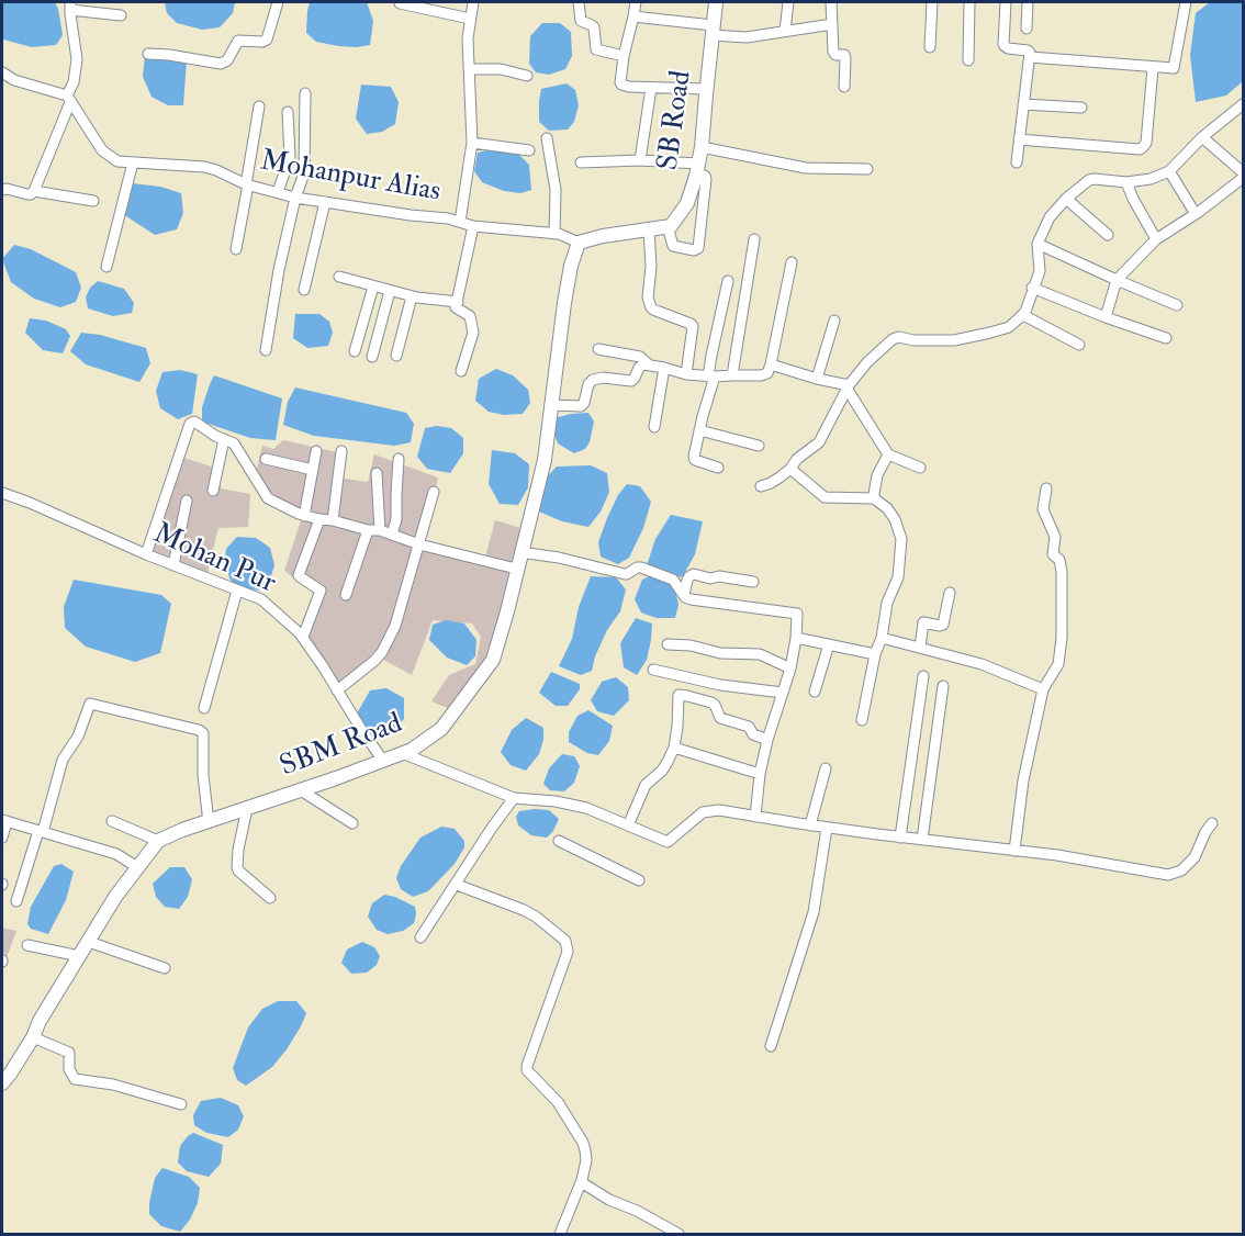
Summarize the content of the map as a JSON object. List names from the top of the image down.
{
  "streets": {
    "street": [
      "SB Road",
      "Mohanpur Alias",
      "Mohan Pur",
      "SBM Road"
    ]
  },
  "crossings": [
    ["Mohanpur Alias", "SBM Road"],
    ["Mohan Pur", "SBM Road"]
  ]
}
